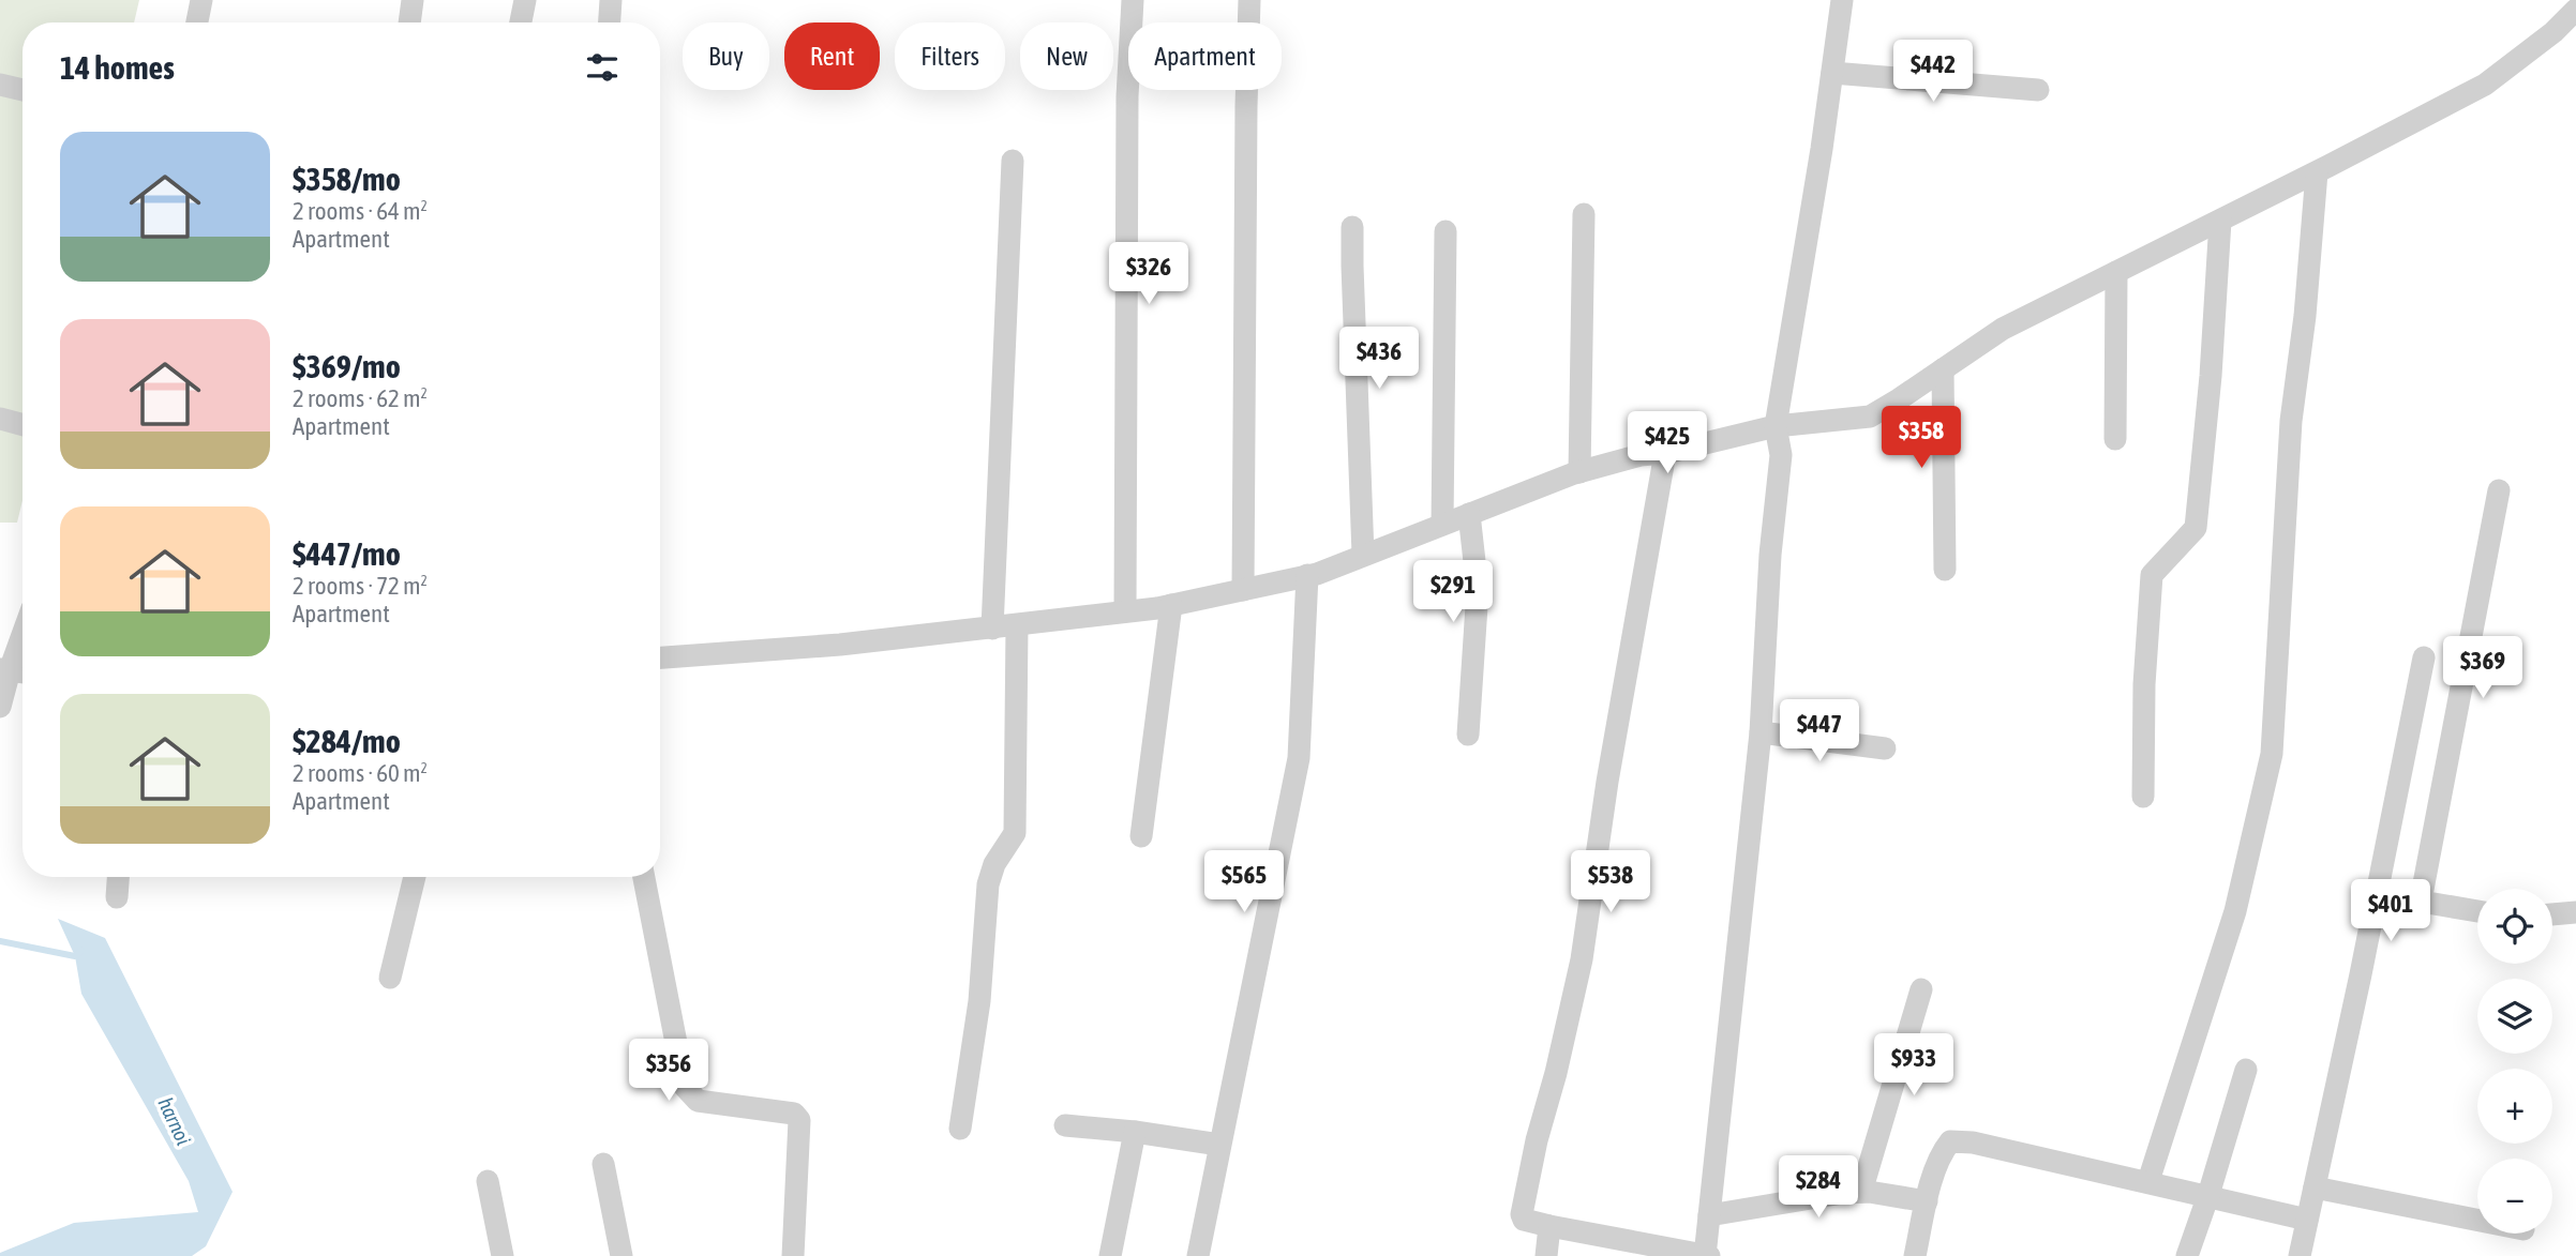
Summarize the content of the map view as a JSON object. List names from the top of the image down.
{
  "water": ["harnoi"],
  "page": {
    "chip": [
      "Buy",
      "Rent",
      "Filters",
      "New",
      "Apartment"
    ],
    "heading": "14 homes",
    "price": [
      "$442",
      "$326",
      "$436",
      "$358",
      "$425",
      "$291",
      "$369",
      "$447",
      "$565",
      "$538",
      "$401",
      "$933",
      "$356",
      "$284"
    ],
    "list": [
      {
        "name": "$358/mo",
        "note": "2 rooms · 64 m² · Apartment"
      },
      {
        "name": "$369/mo",
        "note": "2 rooms · 62 m² · Apartment"
      },
      {
        "name": "$447/mo",
        "note": "2 rooms · 72 m² · Apartment"
      },
      {
        "name": "$284/mo",
        "note": "2 rooms · 60 m² · Apartment"
      }
    ],
    "map_buttons": ["+", "−"]
  }
}
